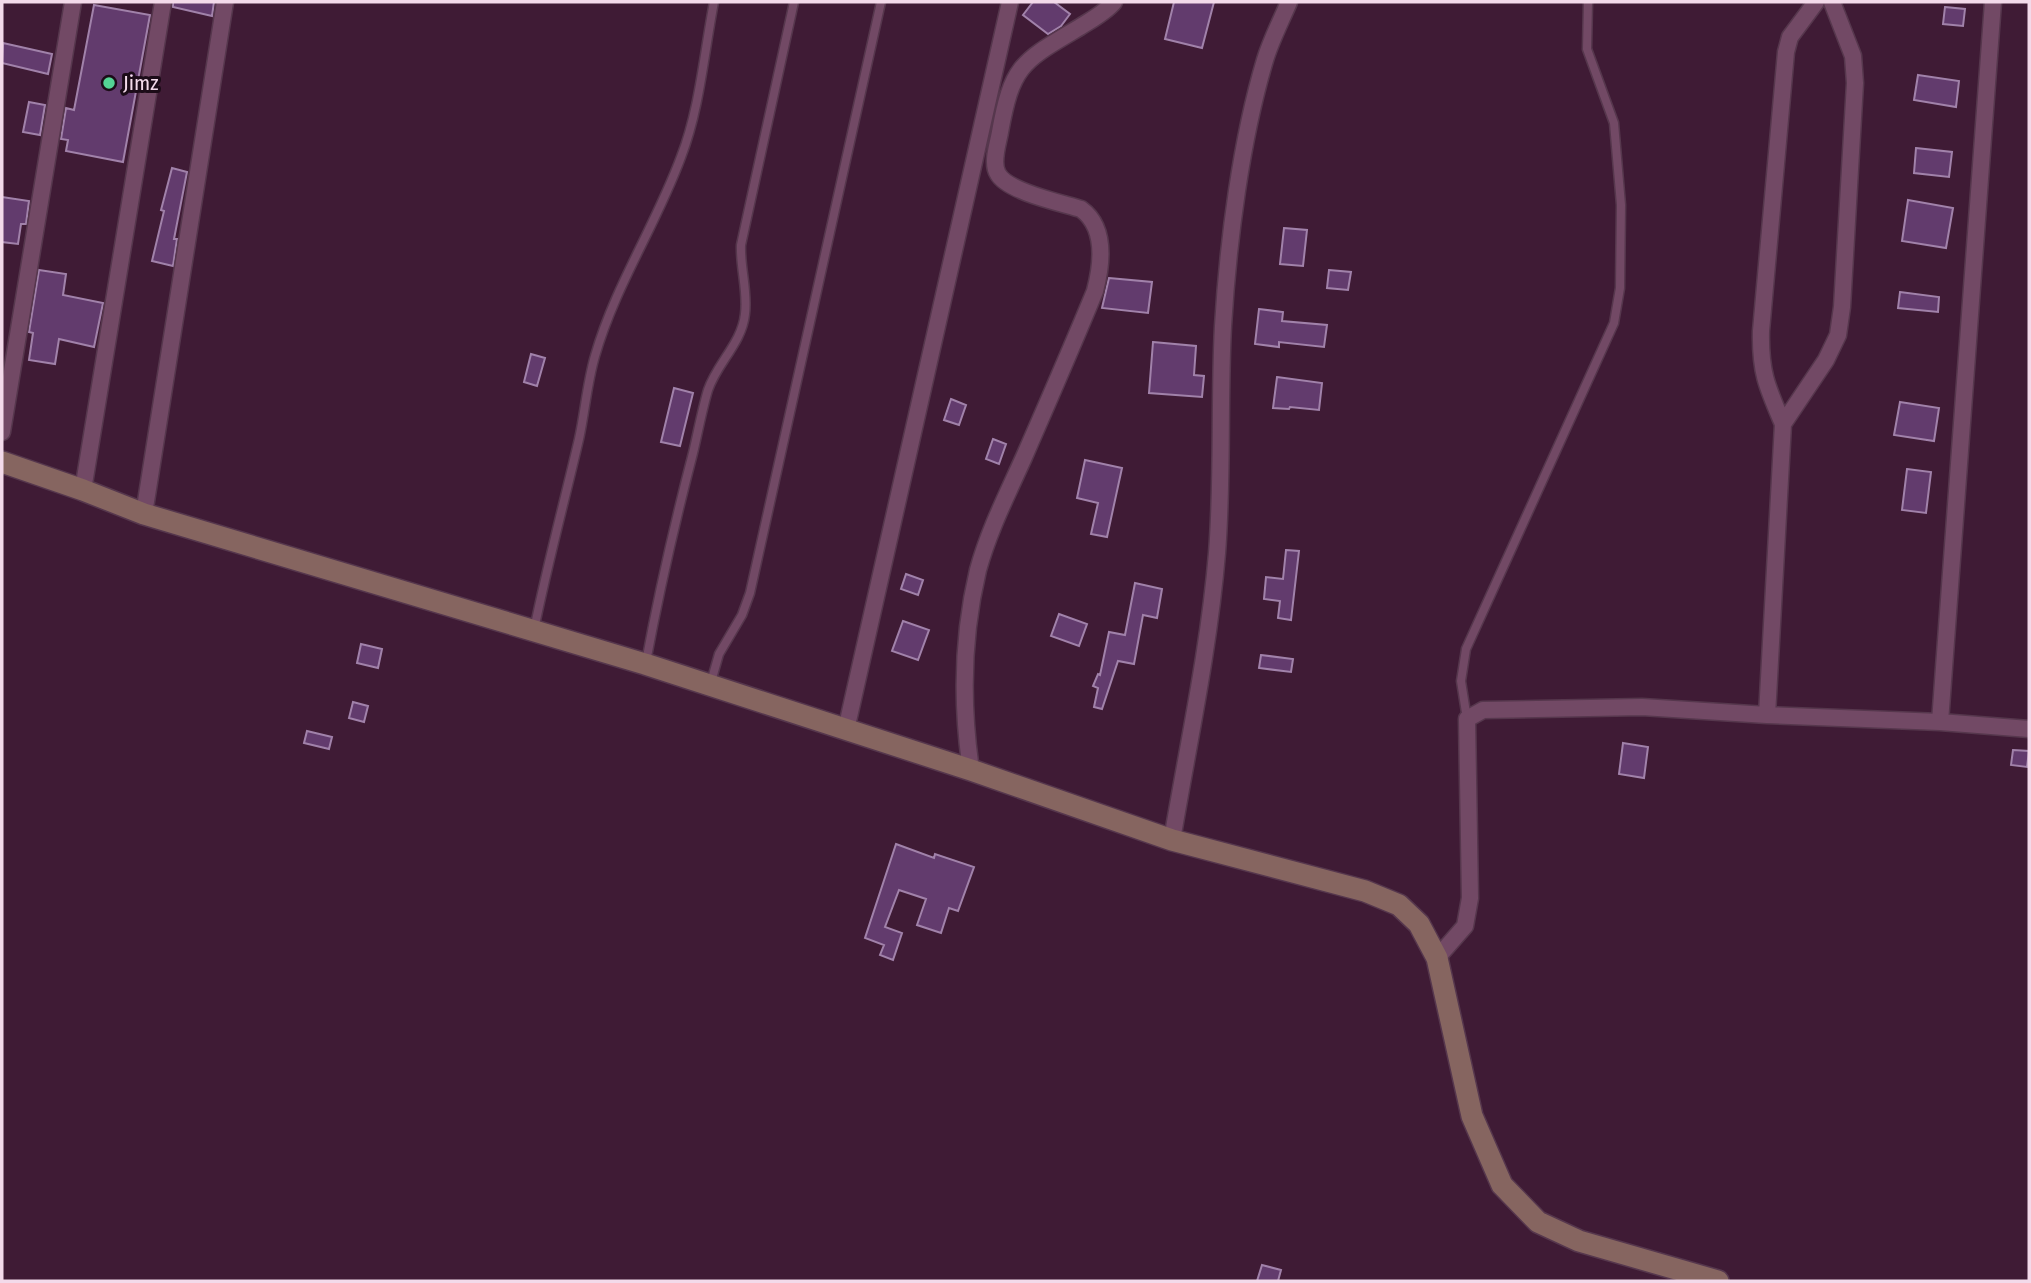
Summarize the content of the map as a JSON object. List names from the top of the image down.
{
  "places": ["Jimz"]
}
